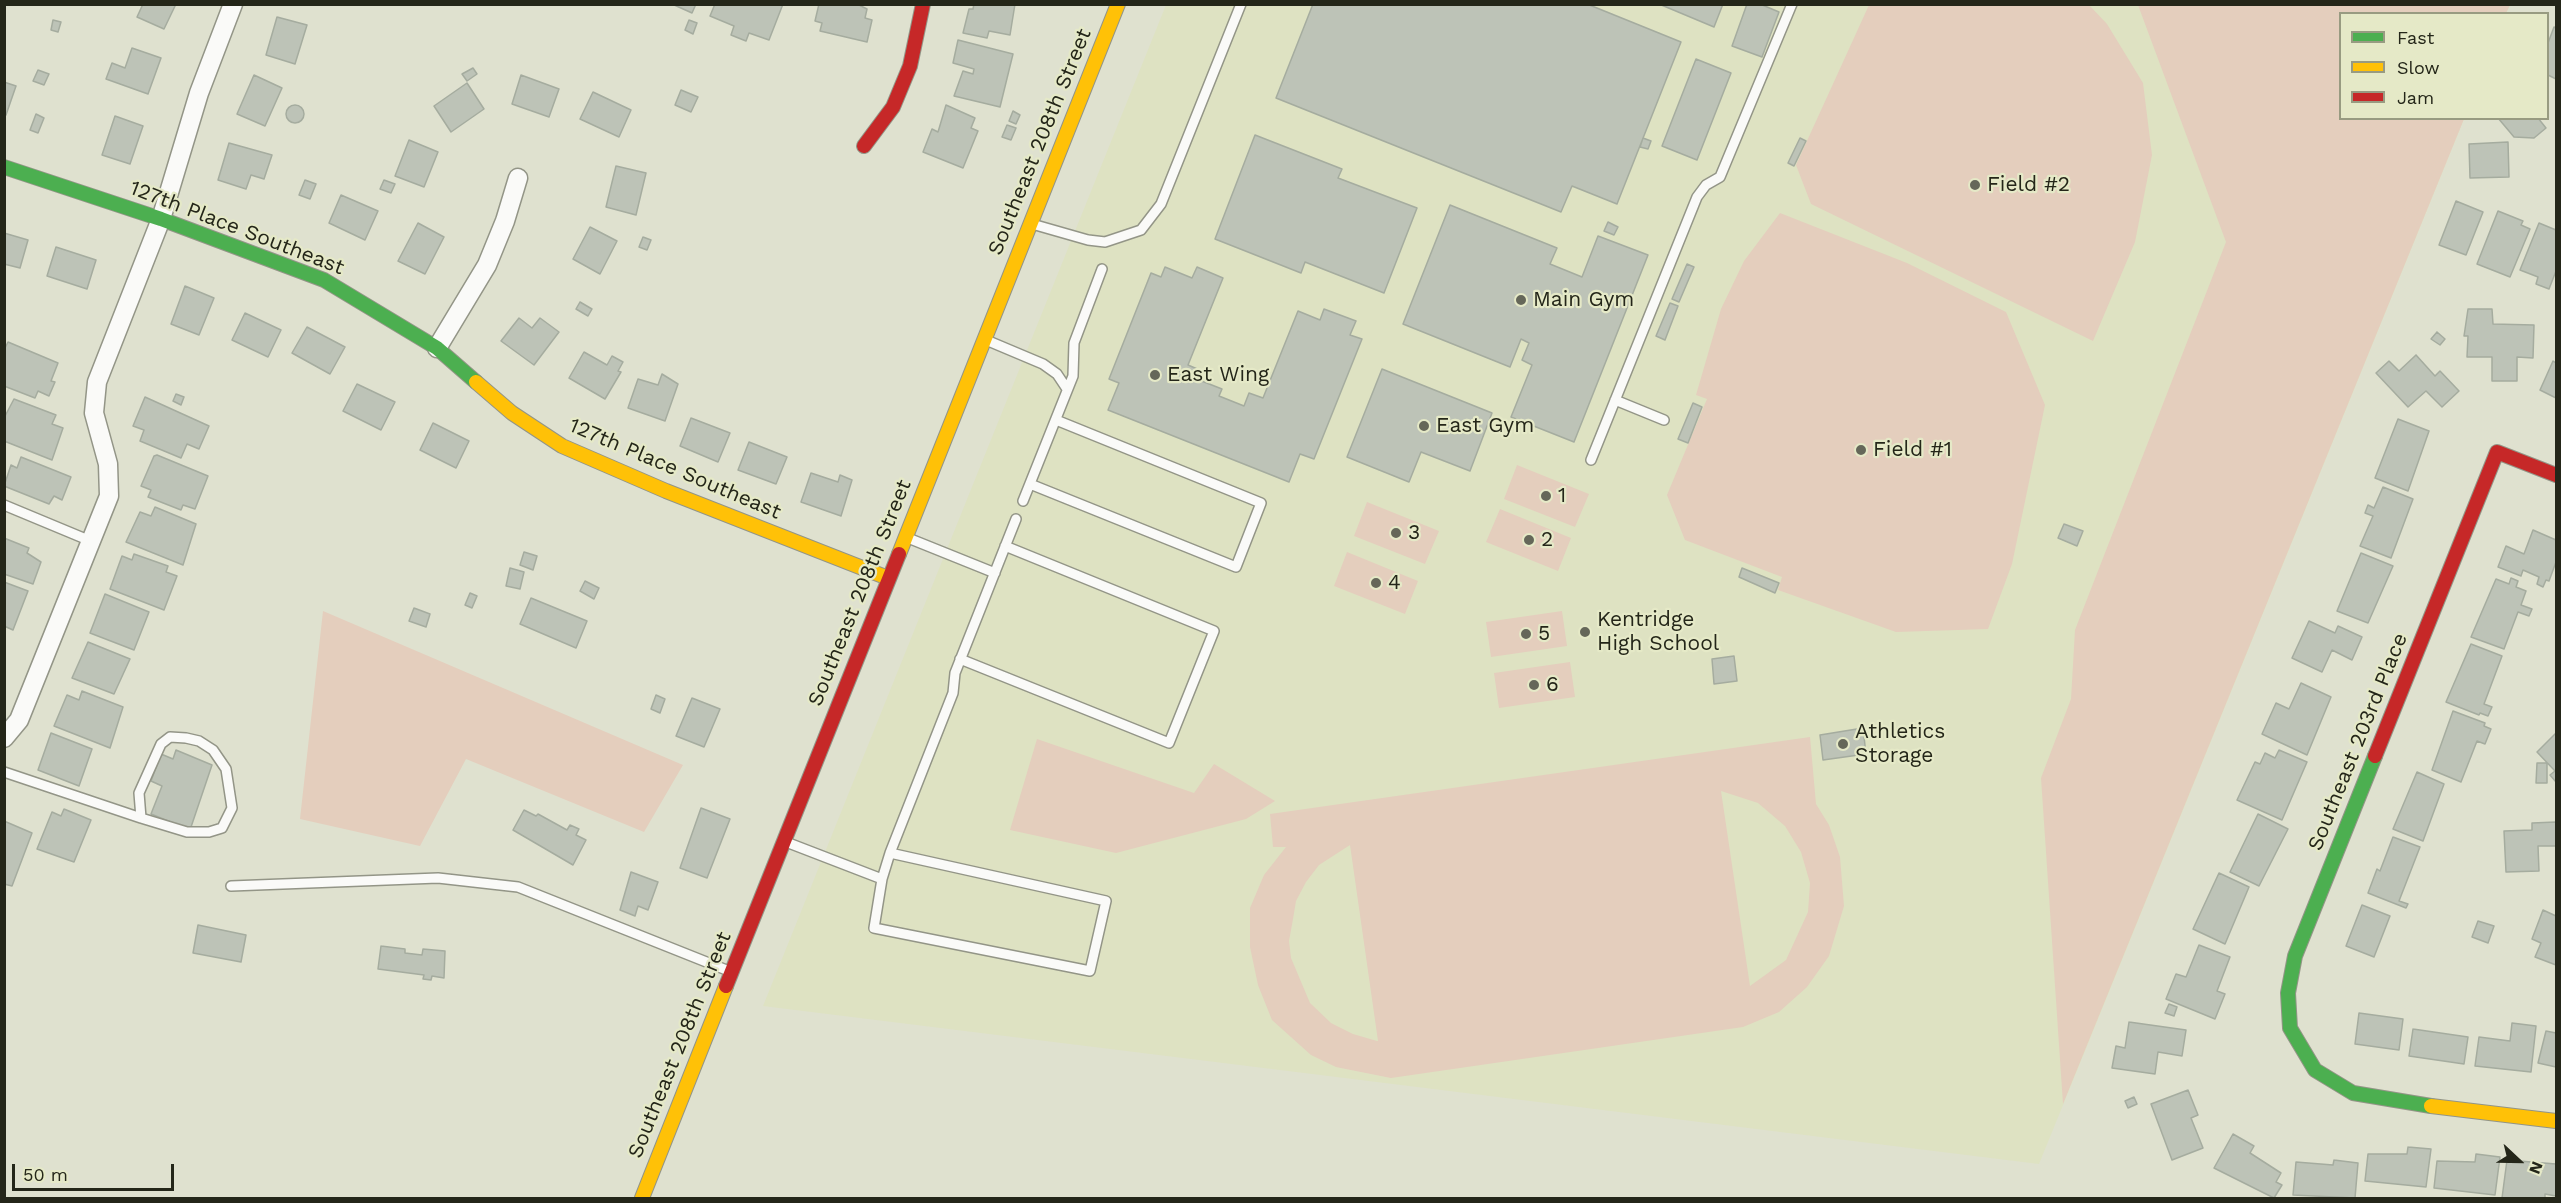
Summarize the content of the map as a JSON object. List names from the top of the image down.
{
  "streets": {
    "street": ["Southeast 208th Street", "127th Place Southeast", "Southeast 203rd Place"]
  },
  "crossings": [
    ["Southeast 208th Street", "127th Place Southeast"]
  ],
  "places": [
    "Field #2",
    "Main Gym",
    "East Wing",
    "East Gym",
    "Field #1",
    "1",
    "3",
    "2",
    "4",
    "Kentridge High School",
    "5",
    "6",
    "Athletics Storage"
  ],
  "legend": ["Fast", "Slow", "Jam"],
  "scale_bar": "50 m",
  "north": "right"
}
